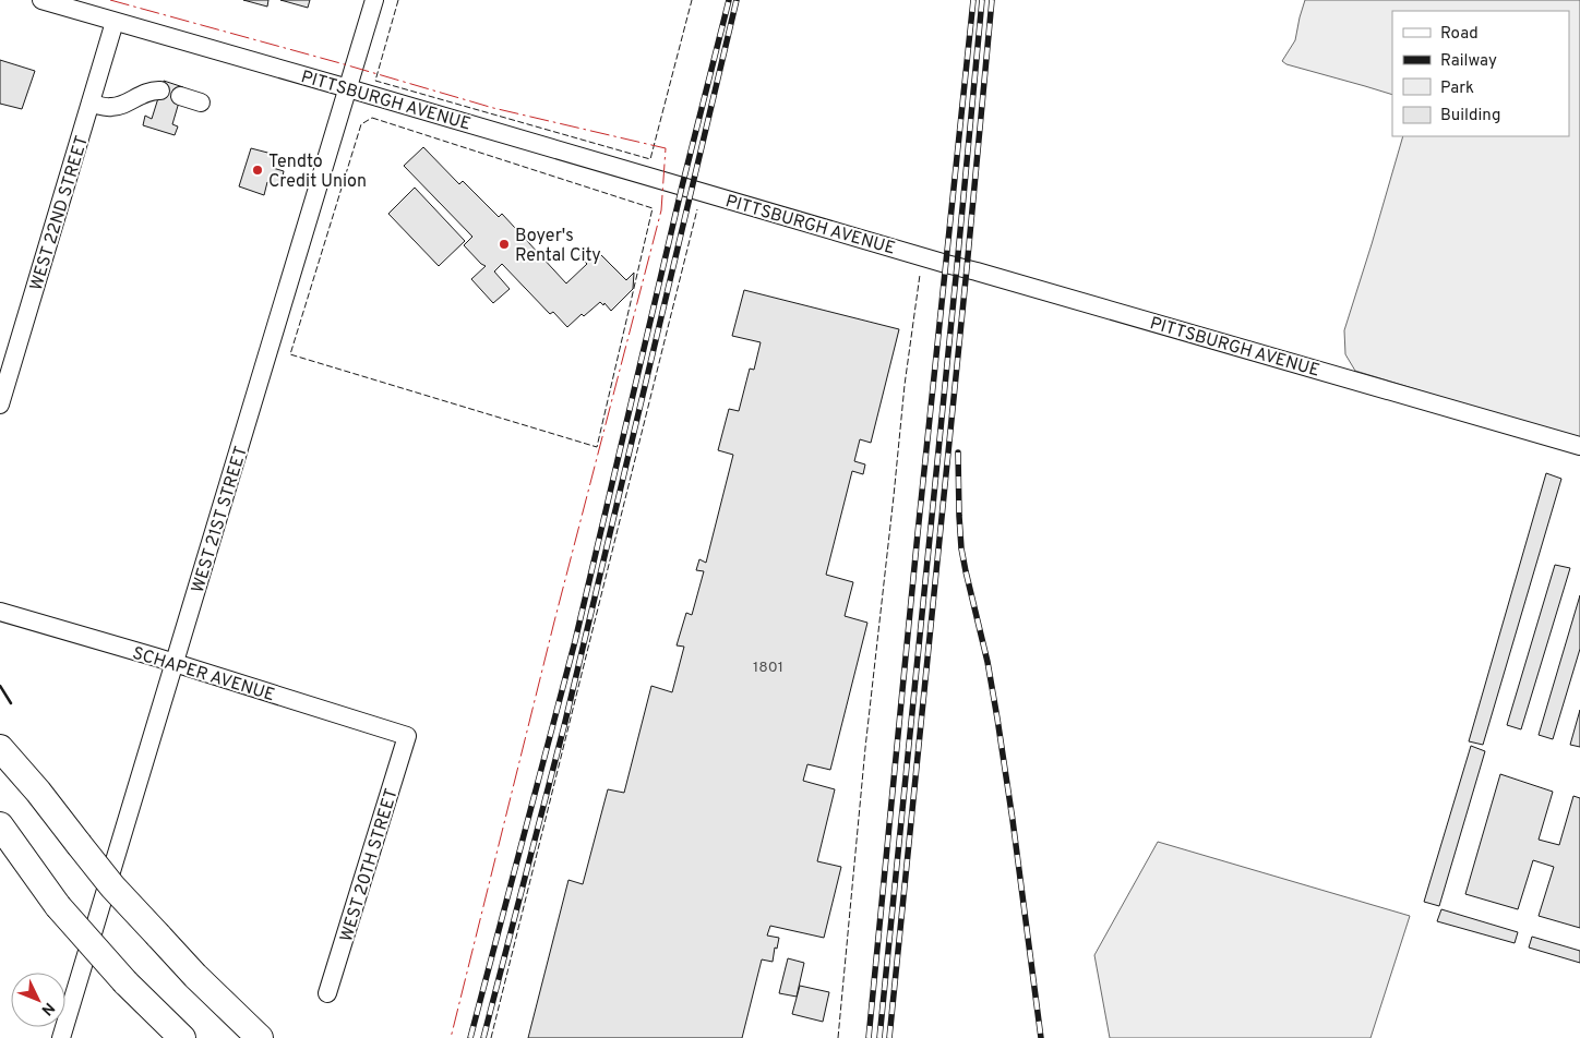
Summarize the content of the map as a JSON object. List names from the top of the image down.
{
  "streets": {
    "street": [
      "PITTSBURGH AVENUE",
      "WEST 22ND STREET",
      "WEST 21ST STREET",
      "SCHAPER AVENUE",
      "WEST 20TH STREET"
    ]
  },
  "crossings": [
    ["PITTSBURGH AVENUE", "WEST 22ND STREET"],
    ["PITTSBURGH AVENUE", "WEST 21ST STREET"],
    ["WEST 21ST STREET", "SCHAPER AVENUE"],
    ["SCHAPER AVENUE", "WEST 20TH STREET"]
  ],
  "places": ["Tendto Credit Union", "Boyer's Rental City"],
  "house_numbers": ["1801"],
  "legend": [
    "Road",
    "Railway",
    "Park",
    "Building"
  ],
  "north": "bottom right"
}
